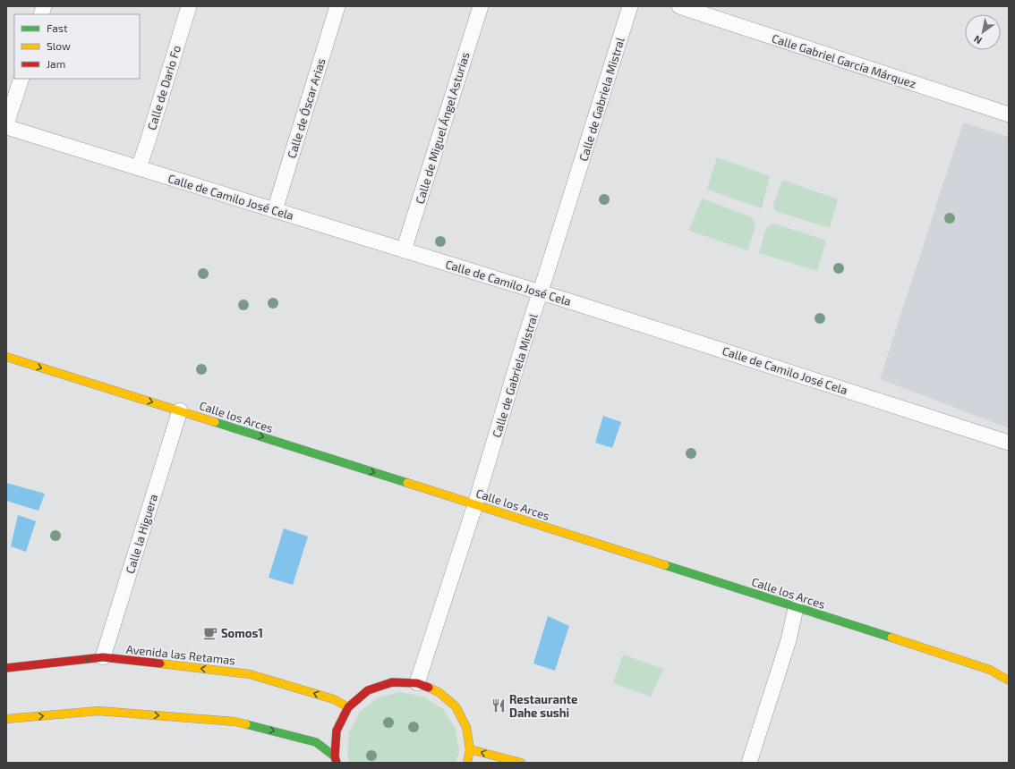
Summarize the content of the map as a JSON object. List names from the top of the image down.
{
  "streets": {
    "street": [
      "Calle Gabriel García Márquez",
      "Calle de Dario Fo",
      "Calle de Gabriela Mistral",
      "Calle de Óscar Arias",
      "Calle de Miguel Ángel Asturias",
      "Calle de Camilo José Cela",
      "Calle los Arces",
      "Calle la Higuera",
      "Avenida las Retamas"
    ]
  },
  "crossings": [
    ["Calle de Dario Fo", "Calle de Camilo José Cela"],
    ["Calle de Gabriela Mistral", "Calle de Camilo José Cela"],
    ["Calle de Gabriela Mistral", "Calle los Arces"],
    ["Calle de Óscar Arias", "Calle de Camilo José Cela"],
    ["Calle de Miguel Ángel Asturias", "Calle de Camilo José Cela"],
    ["Calle los Arces", "Calle la Higuera"],
    ["Calle la Higuera", "Avenida las Retamas"]
  ],
  "one_way": ["Calle los Arces"],
  "places": {
    "cafe": ["Somos1"],
    "restaurant": ["Restaurante Dahe sushi"]
  },
  "legend": ["Fast", "Slow", "Jam"],
  "north": "bottom left"
}
